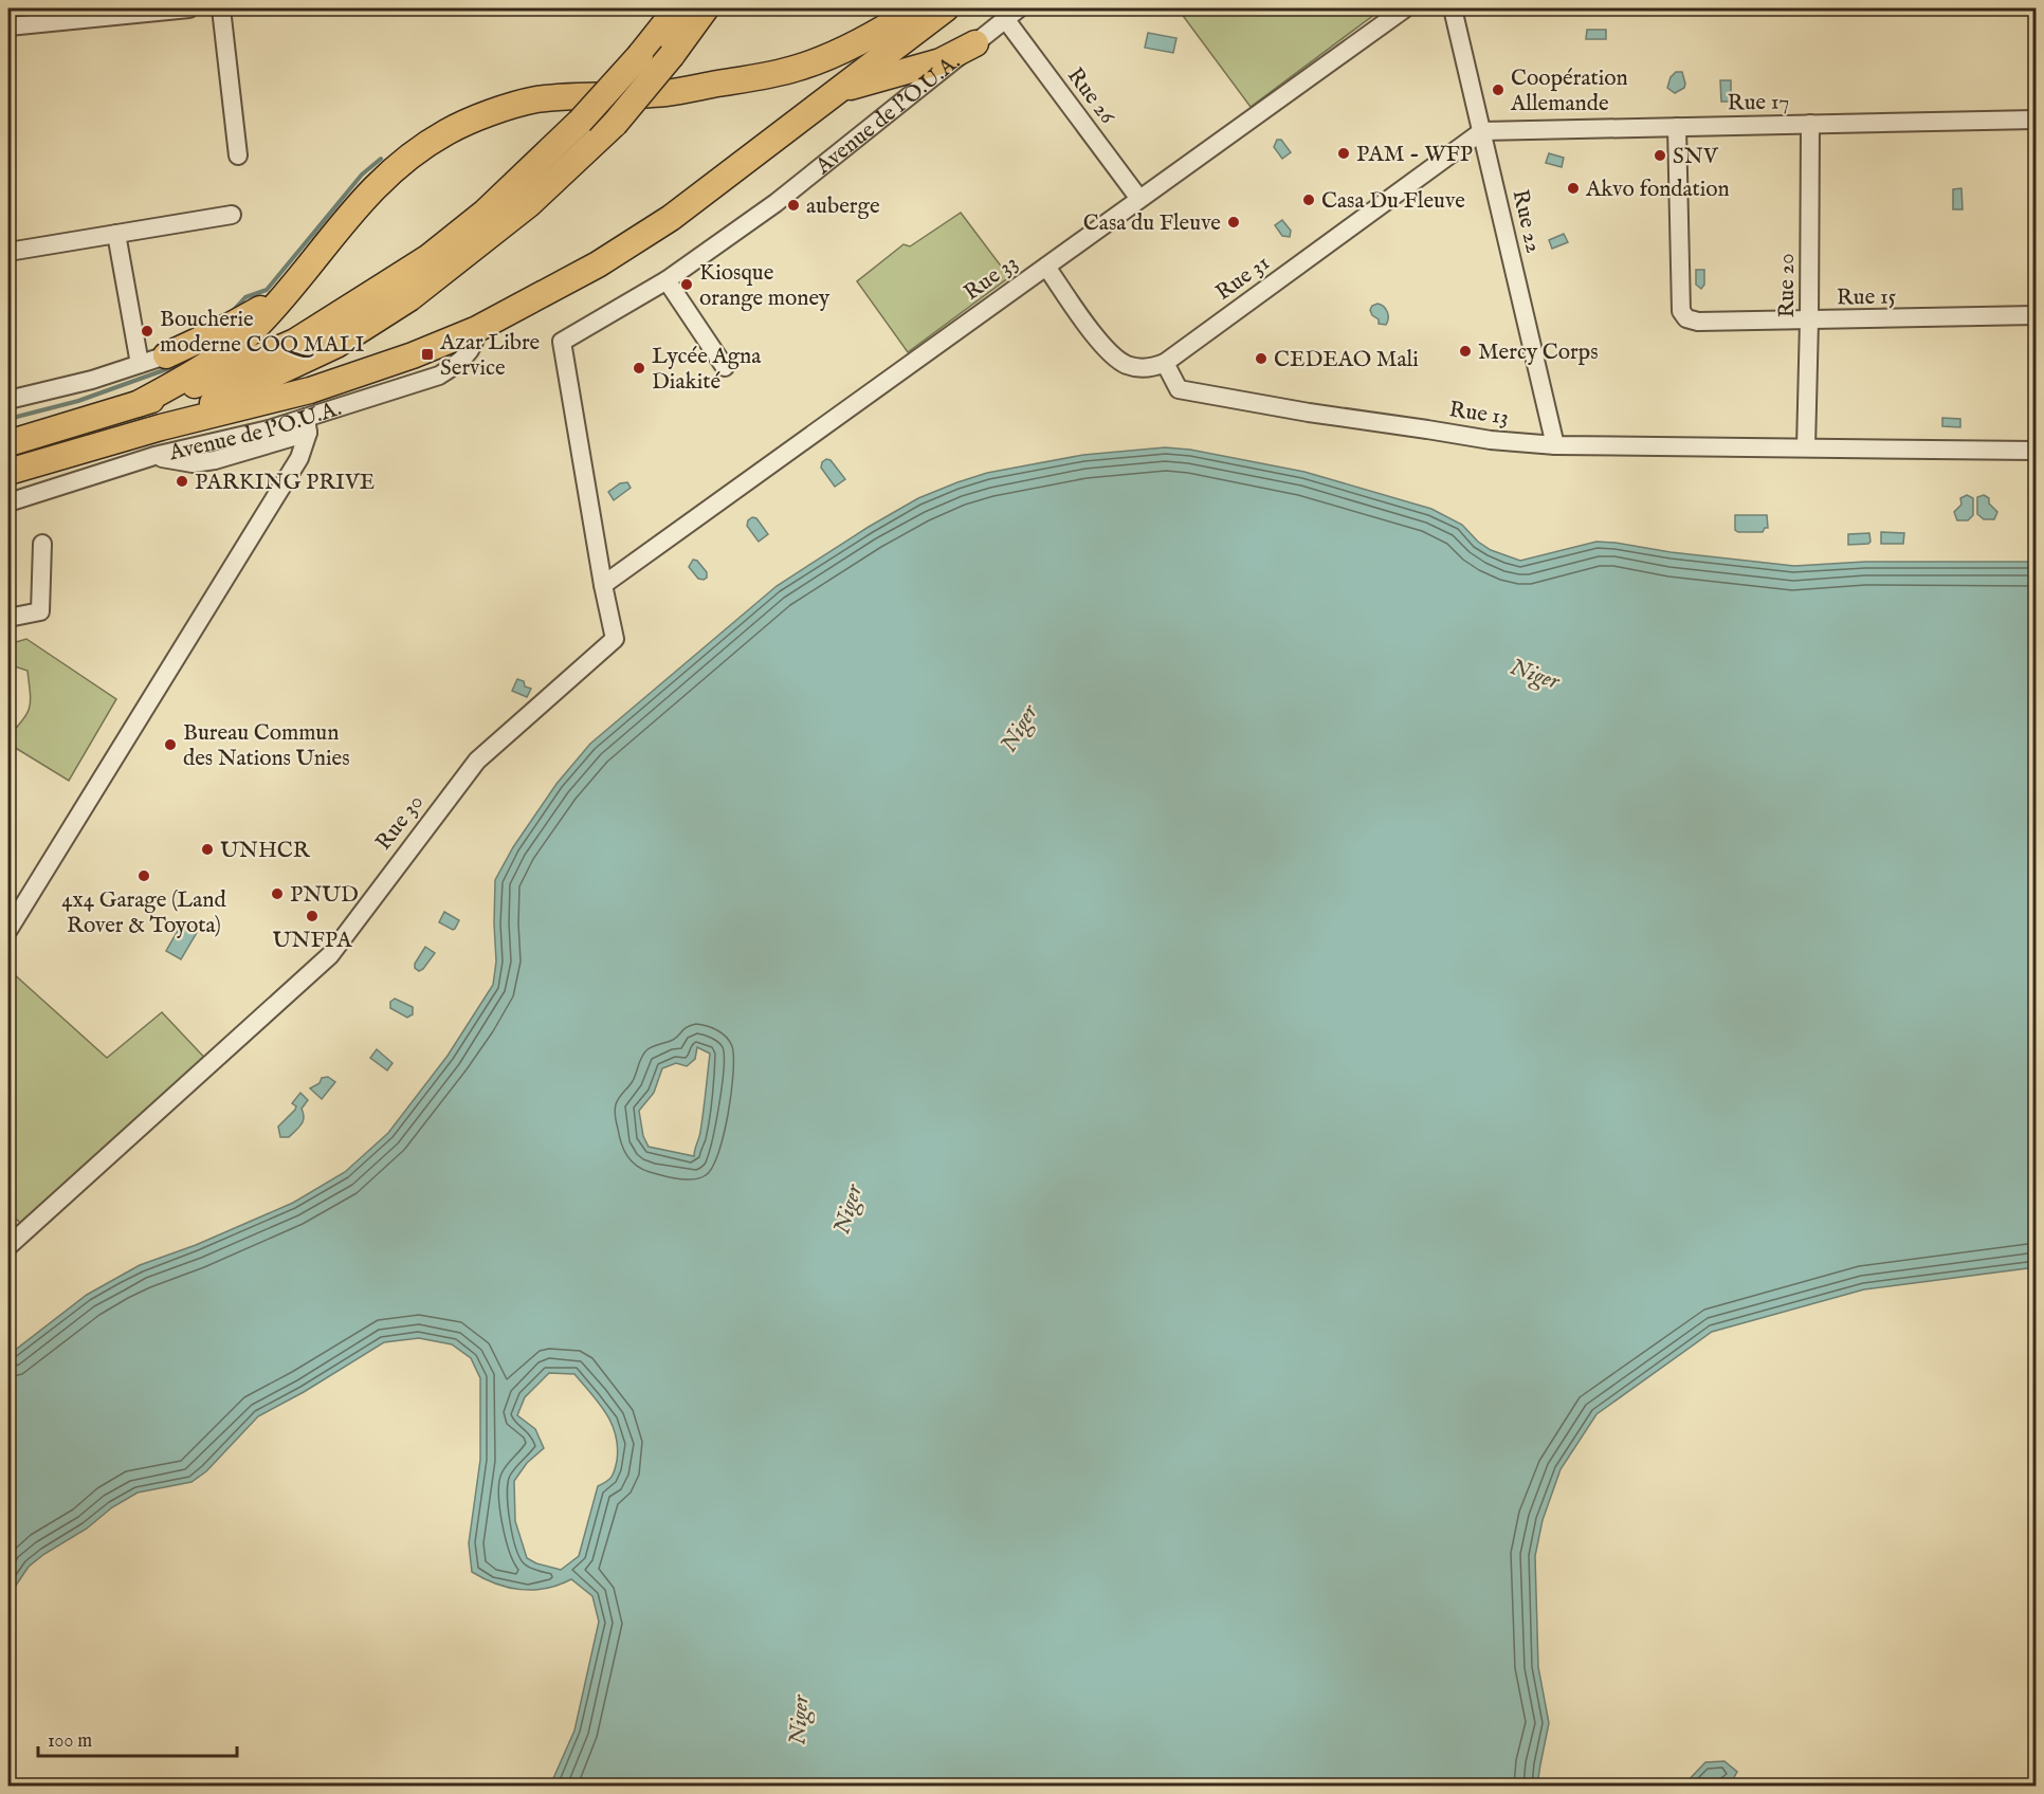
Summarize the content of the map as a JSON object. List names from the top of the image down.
{
  "streets": {
    "highway": ["Avenue de l'O.U.A."],
    "street": [
      "Rue 26",
      "Rue 17",
      "Rue 22",
      "Rue 33",
      "Rue 31",
      "Rue 20",
      "Rue 15",
      "Rue 13",
      "Rue 30"
    ]
  },
  "crossings": [
    ["Rue 26", "Avenue de l'O.U.A."],
    ["Rue 26", "Rue 33"],
    ["Rue 17", "Rue 22"],
    ["Rue 17", "Rue 31"],
    ["Rue 17", "Rue 20"],
    ["Rue 17", "Rue 15"],
    ["Avenue de l'O.U.A.", "Rue 30"],
    ["Rue 22", "Rue 31"],
    ["Rue 22", "Rue 13"],
    ["Rue 33", "Rue 30"],
    ["Rue 31", "Rue 13"],
    ["Rue 20", "Rue 15"],
    ["Rue 20", "Rue 13"]
  ],
  "water": ["Niger"],
  "places": {
    "other": [
      "Coopération Allemande",
      "PAM - WFP",
      "SNV",
      "Akvo fondation",
      "Casa Du Fleuve",
      "auberge",
      "Casa du Fleuve",
      "Kiosque orange money",
      "Boucherie moderne COQ MALI",
      "Mercy Corps",
      "CEDEAO Mali",
      "Lycée Agna Diakité",
      "PARKING PRIVE",
      "Bureau Commun des Nations Unies",
      "UNHCR",
      "4x4 Garage (Land Rover & Toyota)",
      "PNUD",
      "UNFPA"
    ],
    "transit": ["Azar Libre Service"]
  },
  "scale_bar": "100 m"
}
